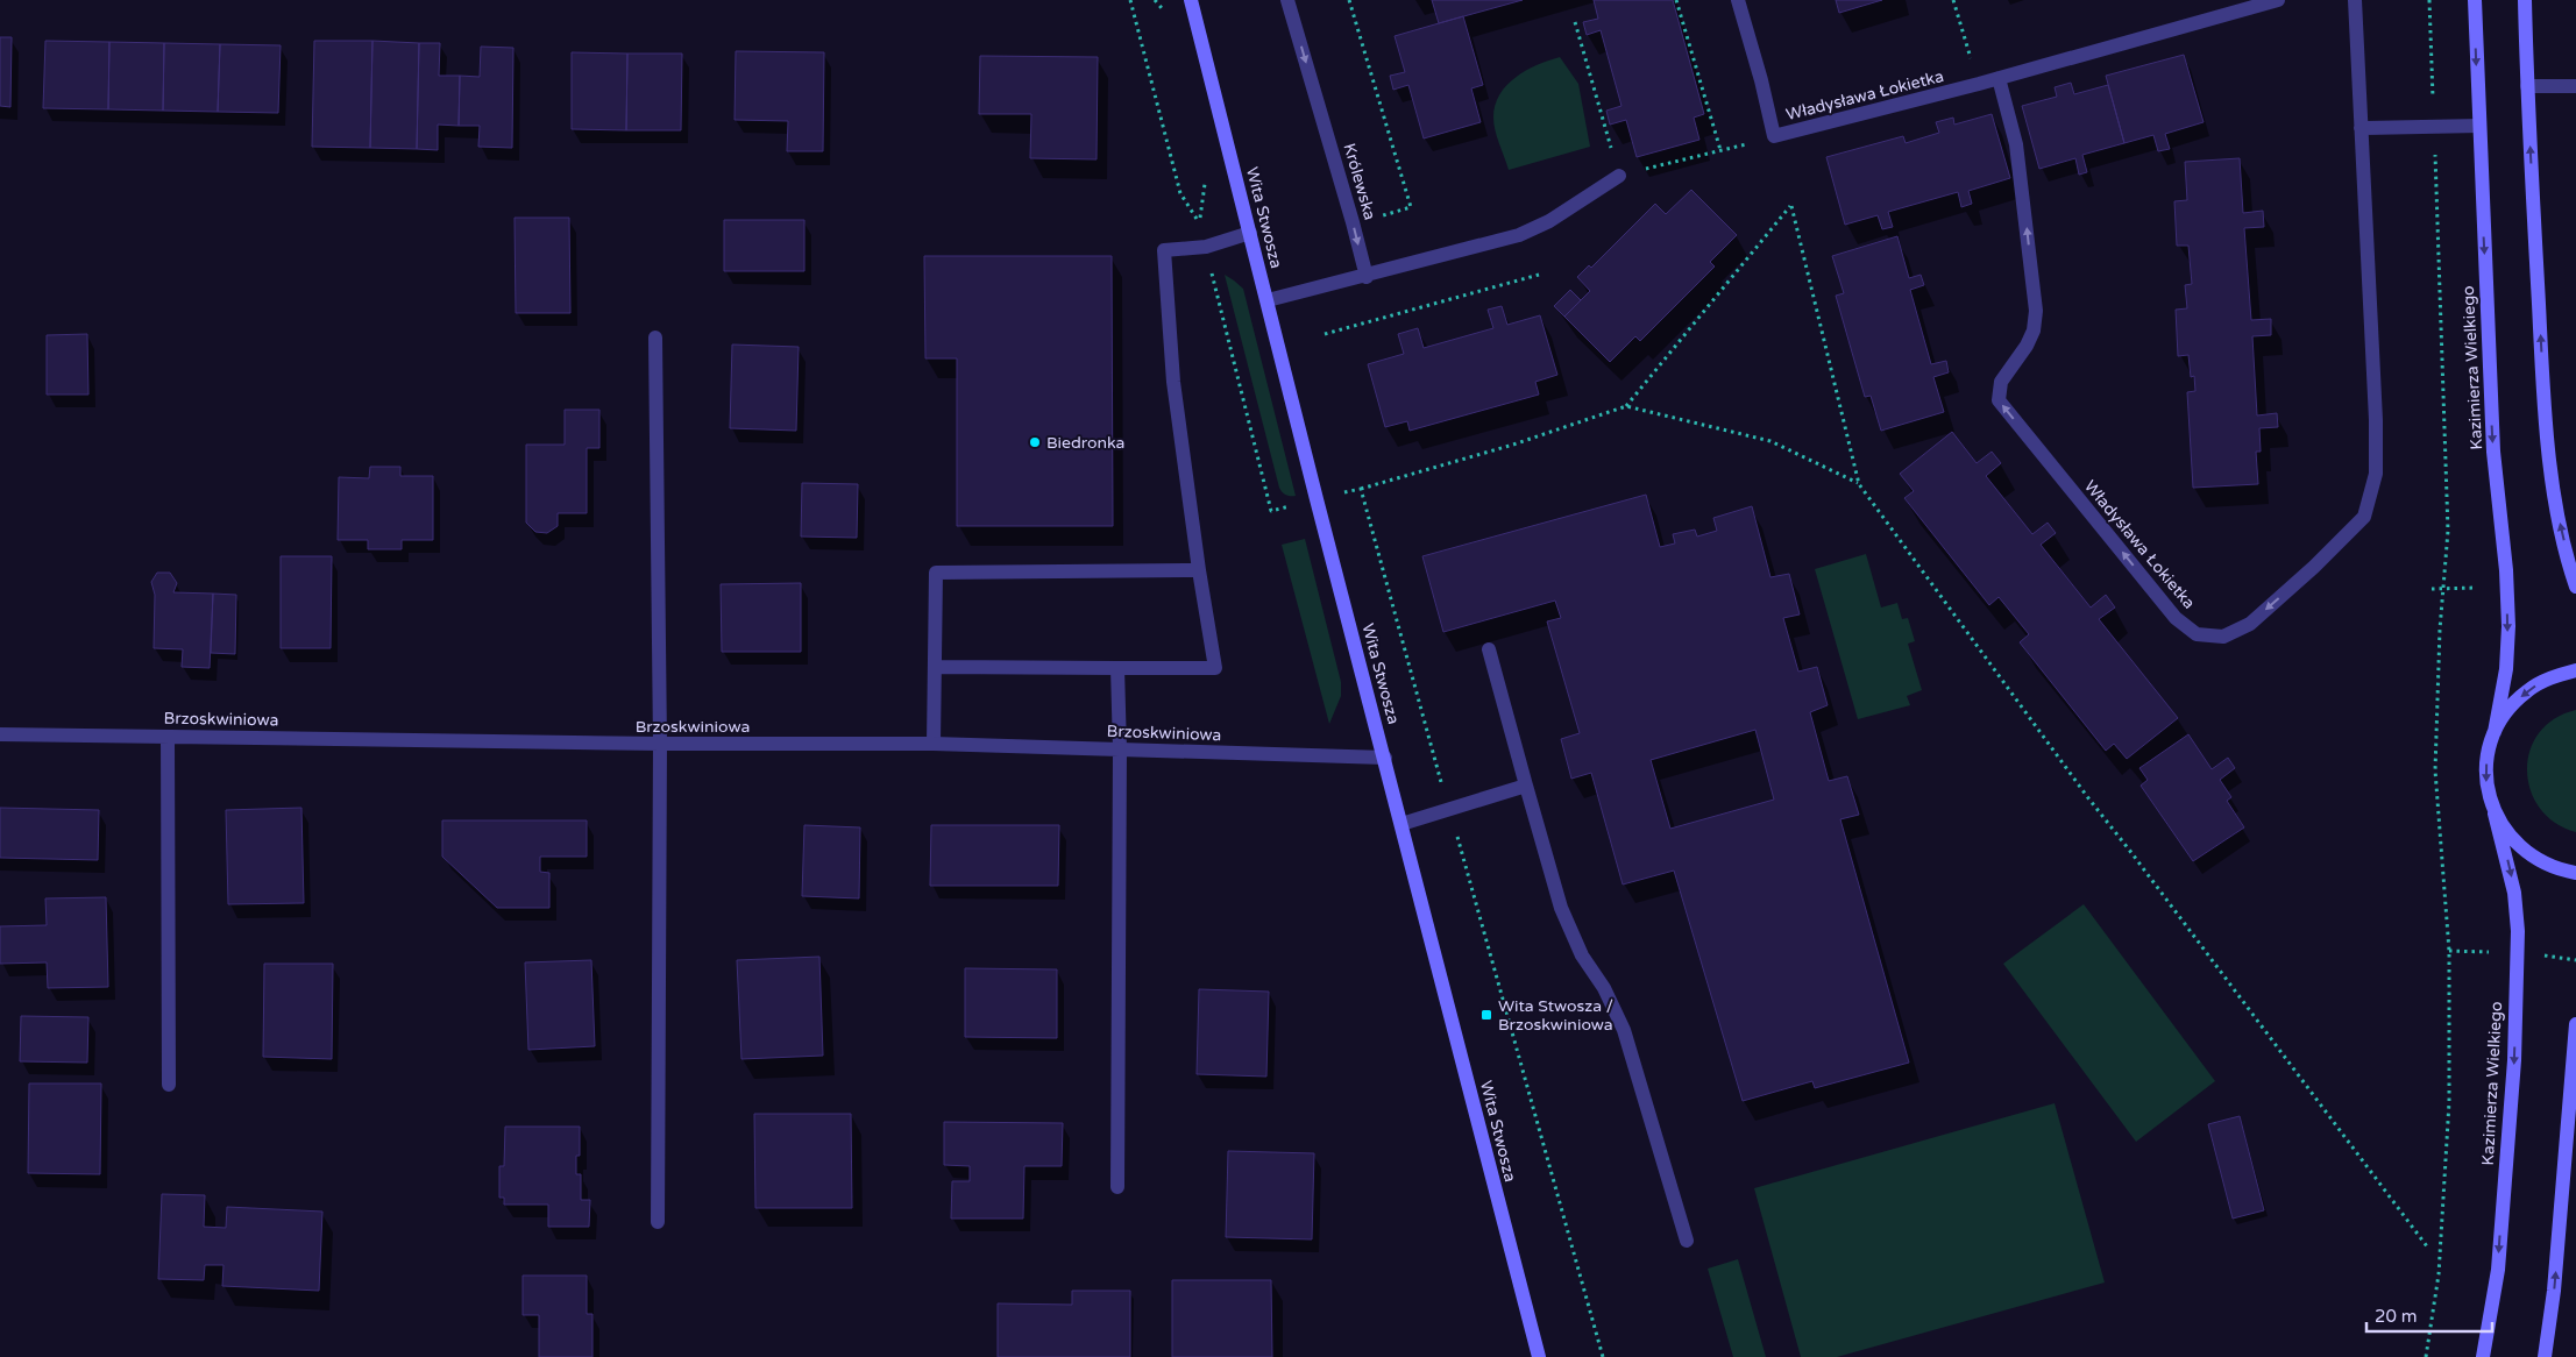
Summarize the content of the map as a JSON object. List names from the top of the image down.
{
  "streets": {
    "main road": ["Wita Stwosza", "Kazimierza Wielkiego"],
    "street": ["Władysława Łokietka", "Królewska", "Brzoskwiniowa"]
  },
  "crossings": [
    ["Wita Stwosza", "Brzoskwiniowa"]
  ],
  "one_way": ["Królewska"],
  "places": {
    "other": ["Biedronka"],
    "transit": ["Wita Stwosza / Brzoskwiniowa"]
  },
  "scale_bar": "20 m"
}
